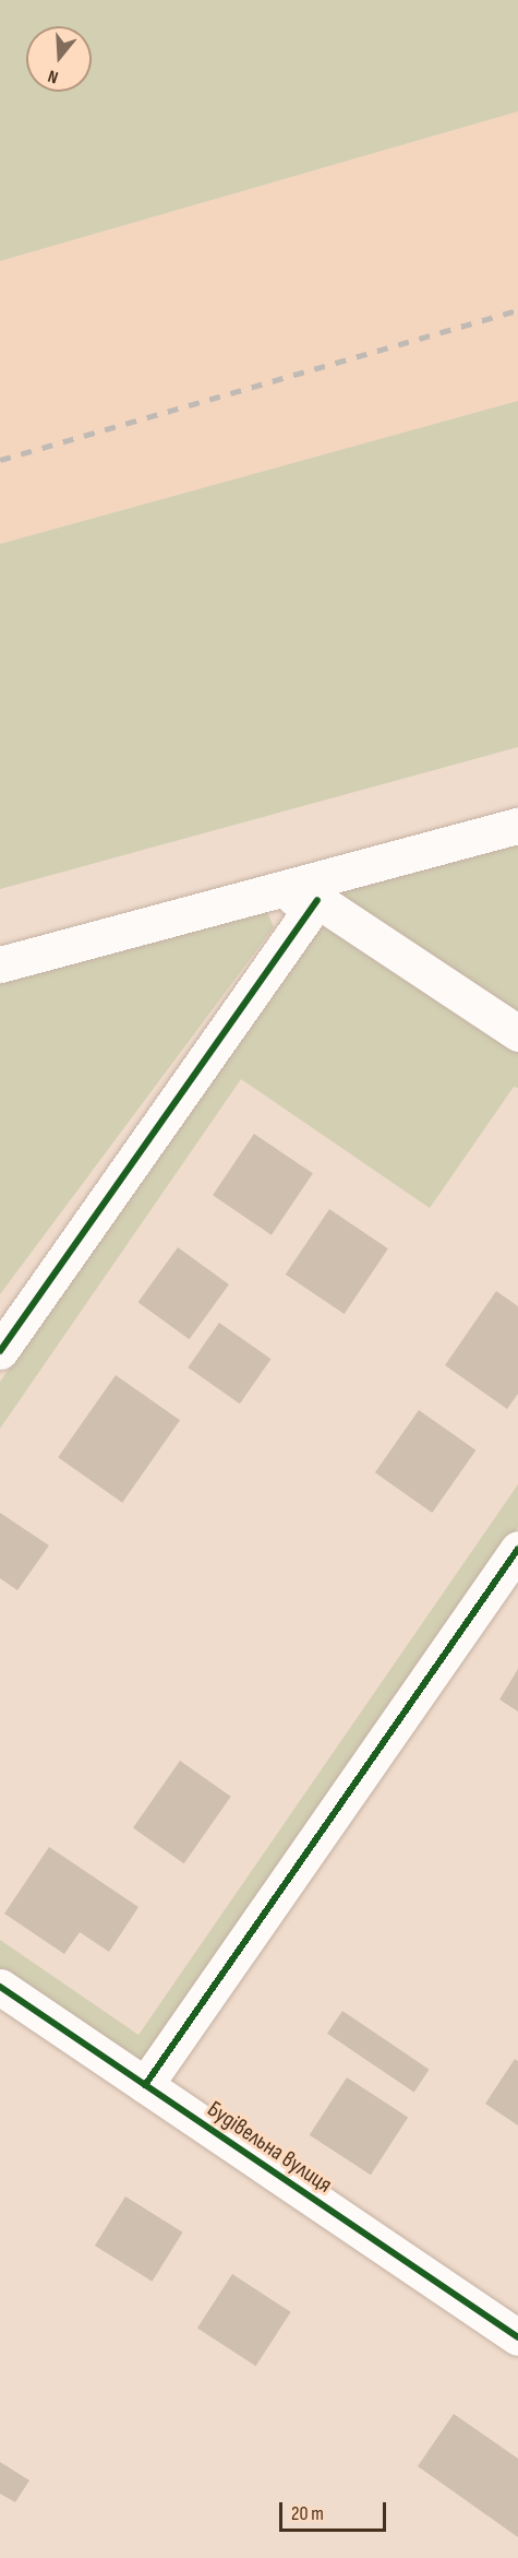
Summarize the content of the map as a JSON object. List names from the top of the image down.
{
  "streets": {
    "street": ["Будівельна вулиця"]
  },
  "scale_bar": "20 m",
  "north": "bottom"
}
